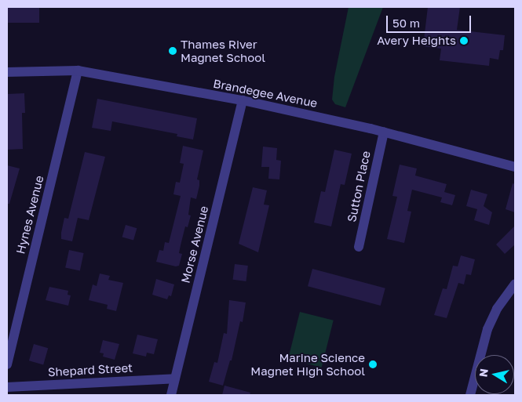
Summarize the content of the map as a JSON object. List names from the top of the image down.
{
  "streets": {
    "street": [
      "Brandegee Avenue",
      "Sutton Place",
      "Hynes Avenue",
      "Morse Avenue",
      "Shepard Street"
    ]
  },
  "crossings": [
    ["Brandegee Avenue", "Sutton Place"],
    ["Brandegee Avenue", "Hynes Avenue"],
    ["Brandegee Avenue", "Morse Avenue"],
    ["Morse Avenue", "Shepard Street"]
  ],
  "places": ["Avery Heights", "Thames River Magnet School", "Marine Science Magnet High School"],
  "scale_bar": "50 m",
  "north": "left"
}
